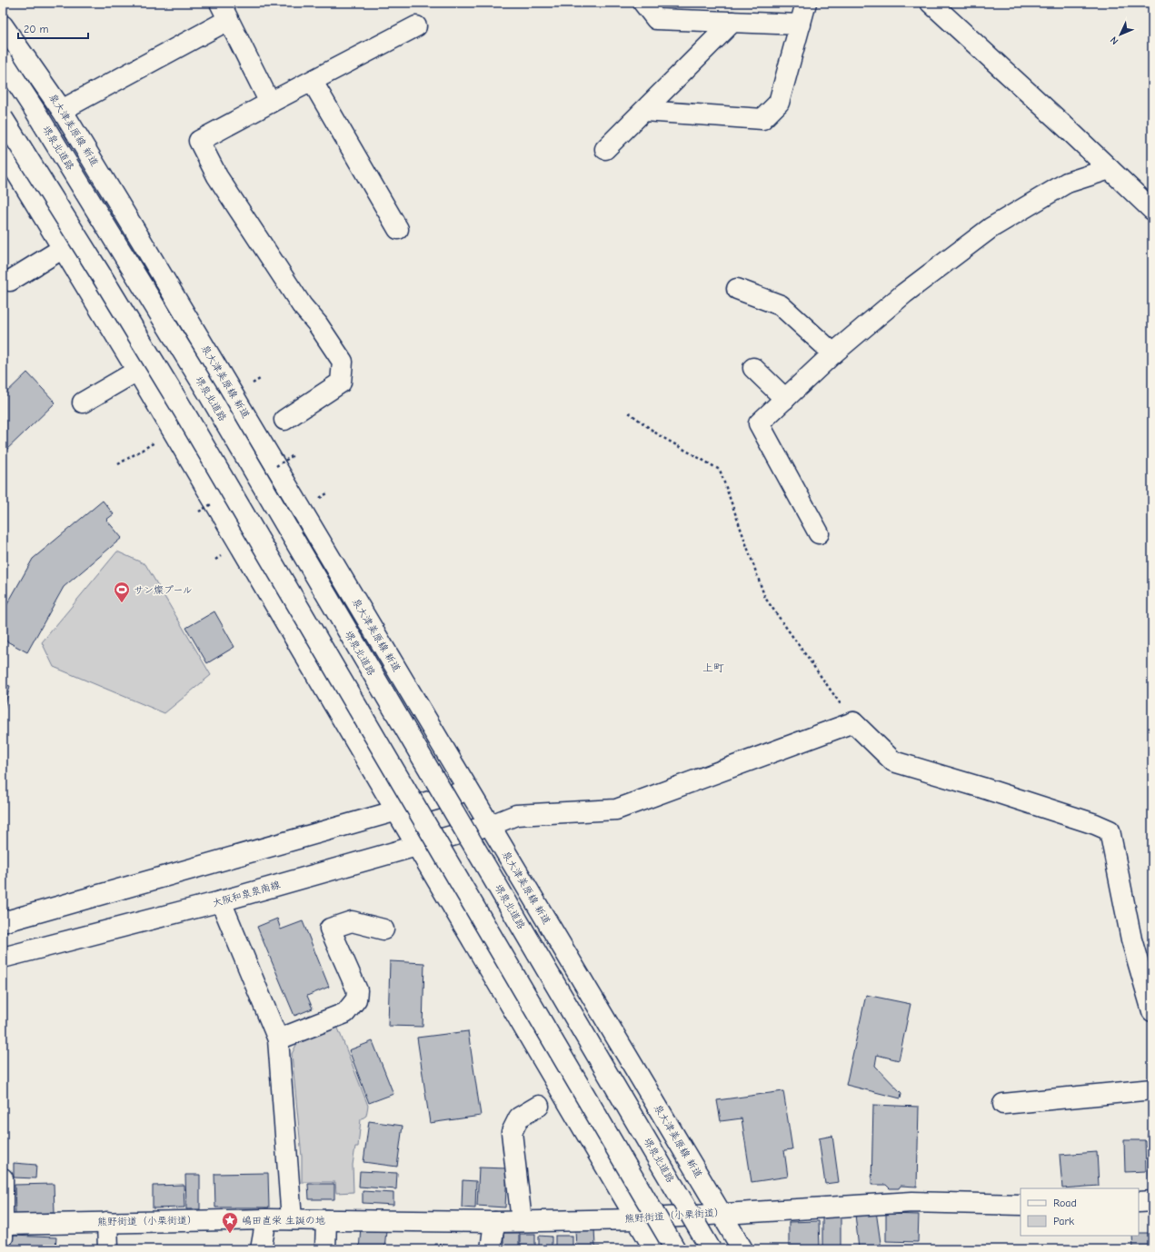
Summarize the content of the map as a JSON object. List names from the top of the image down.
{
  "streets": {
    "main road": [
      "泉大津美原線 新道",
      "堺泉北道路",
      "大阪和泉泉南線",
      "熊野街道（小栗街道）"
    ]
  },
  "crossings": [
    ["泉大津美原線 新道", "大阪和泉泉南線"],
    ["泉大津美原線 新道", "熊野街道（小栗街道）"]
  ],
  "districts": ["上町"],
  "places": {
    "sports": ["サン燦プール"],
    "place": ["嶋田直栄 生誕の地"]
  },
  "legend": ["Road", "Park"],
  "scale_bar": "20 m",
  "north": "bottom left"
}
